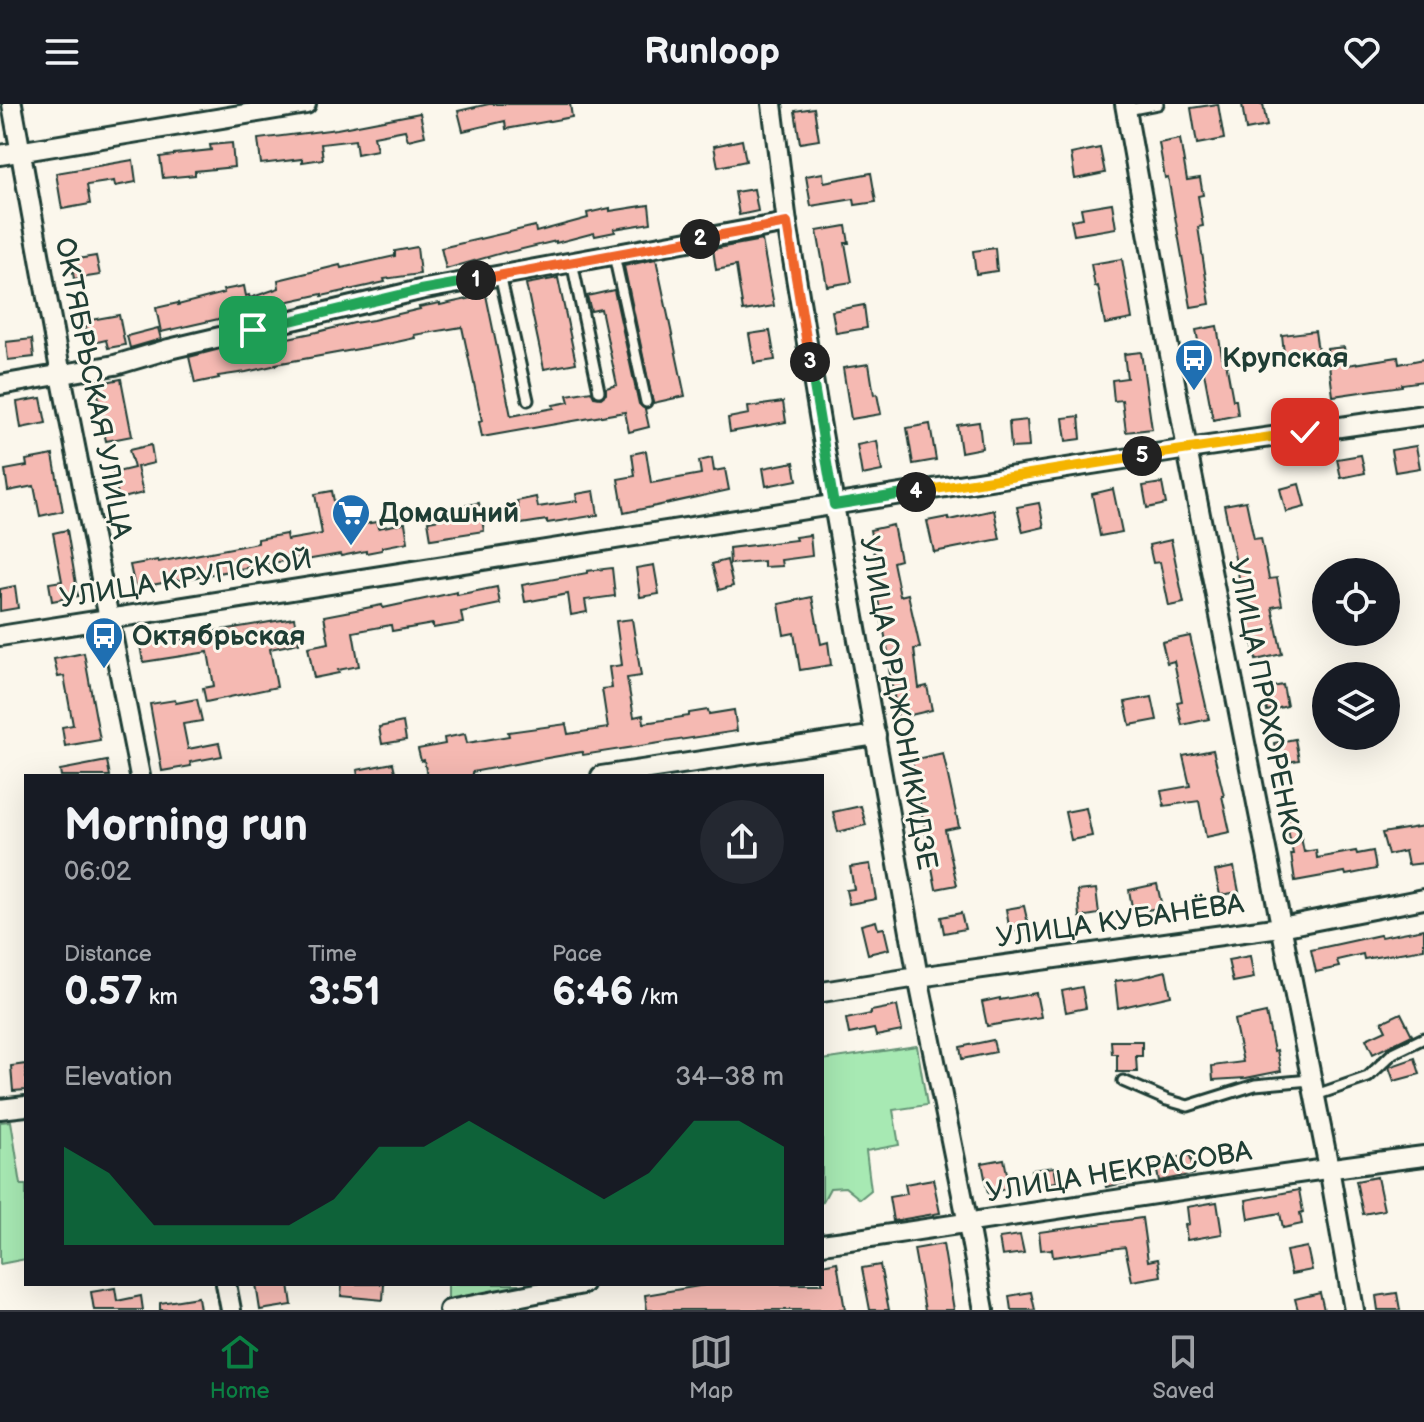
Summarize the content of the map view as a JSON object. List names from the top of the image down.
{
  "streets": {
    "street": [
      "ОКТЯБРЬСКАЯ УЛИЦА",
      "УЛИЦА КРУПСКОЙ",
      "УЛИЦА ПРОХОРЕНКО",
      "УЛИЦА ОРДЖОНИКИДЗЕ",
      "УЛИЦА КУБАНЁВА",
      "УЛИЦА НЕКРАСОВА"
    ]
  },
  "crossings": [
    ["ОКТЯБРЬСКАЯ УЛИЦА", "УЛИЦА КРУПСКОЙ"],
    ["УЛИЦА КРУПСКОЙ", "УЛИЦА ПРОХОРЕНКО"],
    ["УЛИЦА КРУПСКОЙ", "УЛИЦА ОРДЖОНИКИДЗЕ"],
    ["УЛИЦА ПРОХОРЕНКО", "УЛИЦА КУБАНЁВА"],
    ["УЛИЦА ПРОХОРЕНКО", "УЛИЦА НЕКРАСОВА"],
    ["УЛИЦА ОРДЖОНИКИДЗЕ", "УЛИЦА КУБАНЁВА"],
    ["УЛИЦА ОРДЖОНИКИДЗЕ", "УЛИЦА НЕКРАСОВА"]
  ],
  "places": {
    "bus stop": ["Крупская", "Октябрьская"],
    "supermarket": ["Домашний"]
  },
  "page": {
    "header": "Runloop",
    "pins": [
      "2",
      "1",
      "3",
      "5",
      "4"
    ],
    "heading": ["Morning run", "06:02"],
    "stats": [
      ["Distance", "0.57 km"],
      ["Time", "3:51"],
      ["Pace", "6:46 /km"]
    ],
    "chart": ["Elevation", "34–38 m"],
    "tabs": ["Home", "Map", "Saved"]
  }
}
